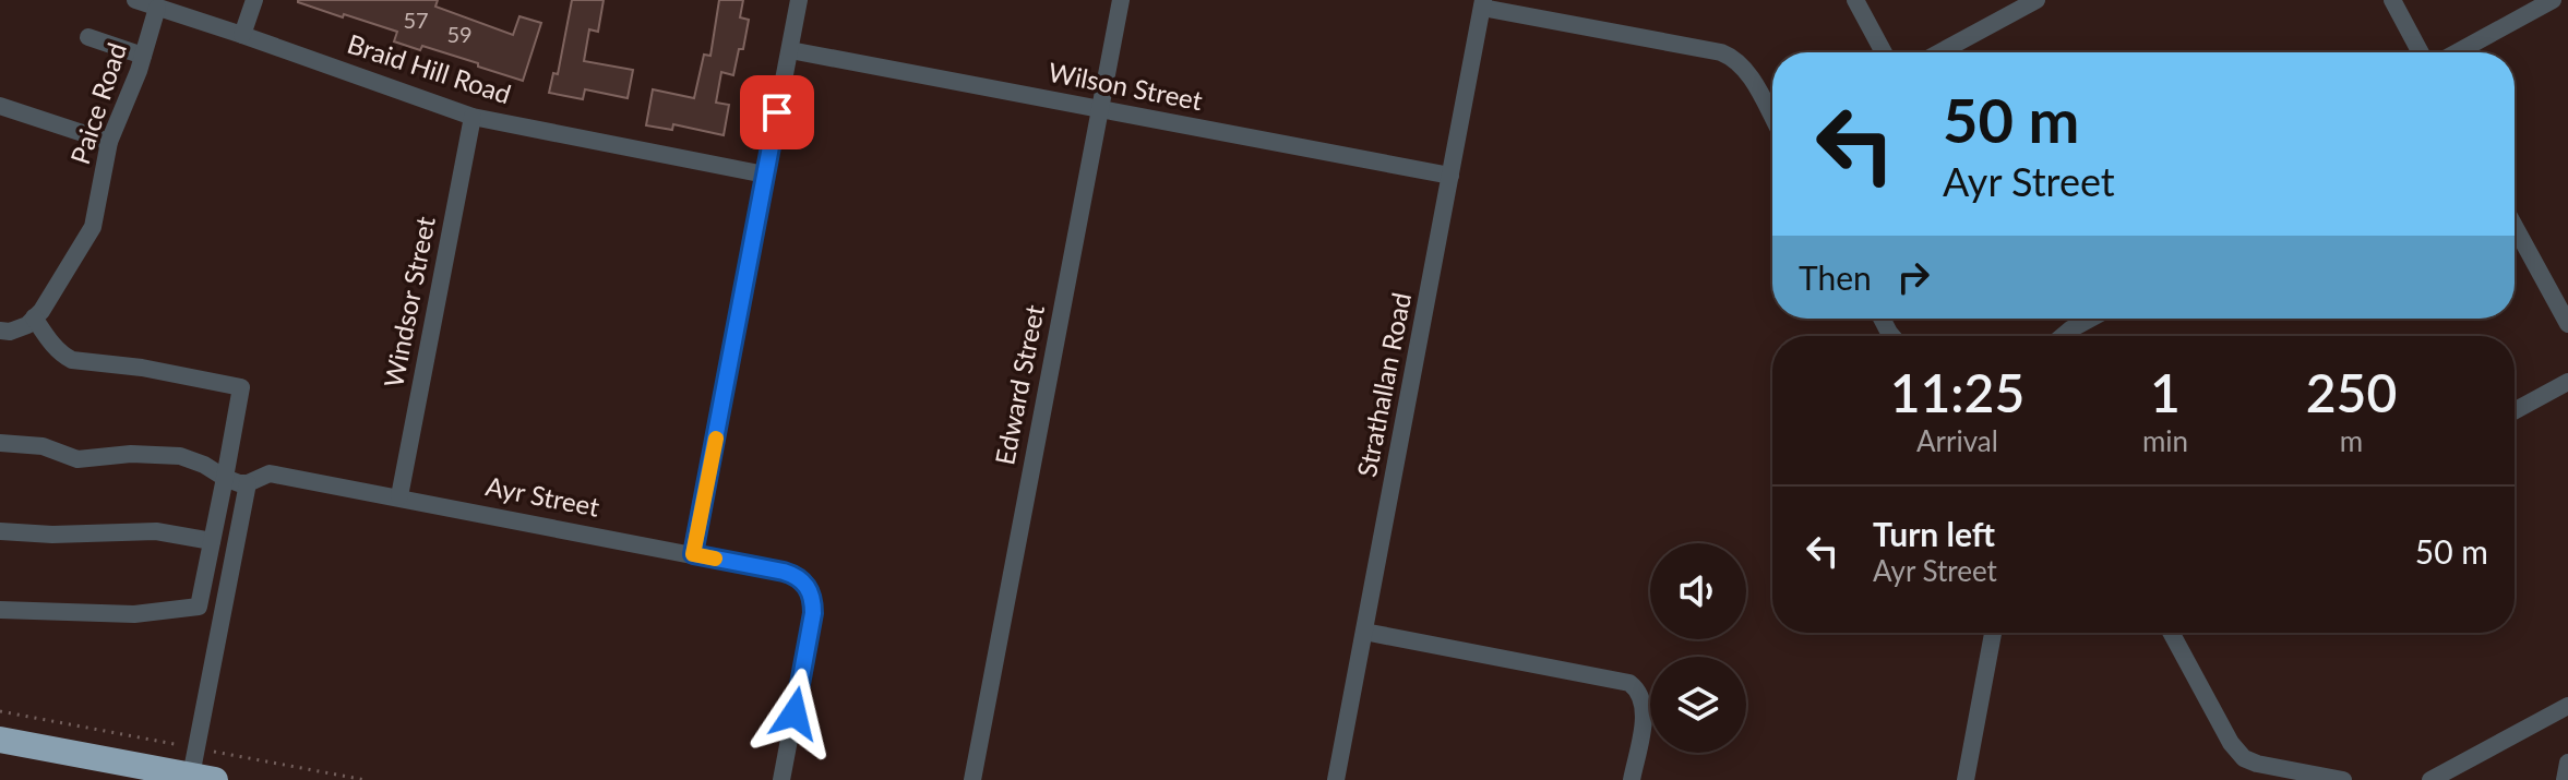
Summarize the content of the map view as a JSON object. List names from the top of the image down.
{
  "streets": {
    "street": [
      "Braid Hill Road",
      "Wilson Street",
      "Paice Road",
      "Windsor Street",
      "Edward Street",
      "Strathallan Road",
      "Ayr Street"
    ]
  },
  "crossings": [
    ["Braid Hill Road", "Paice Road"],
    ["Braid Hill Road", "Windsor Street"],
    ["Wilson Street", "Edward Street"],
    ["Wilson Street", "Strathallan Road"],
    ["Windsor Street", "Ayr Street"]
  ],
  "house_numbers": ["57", "59"],
  "page": {
    "turn": ["50 m", "Ayr Street"],
    "then": "Then",
    "eta": [
      "11:25",
      "Arrival",
      "1",
      "min",
      "250",
      "m"
    ],
    "list": [
      {
        "name": "Turn left",
        "note": "Ayr Street",
        "value": "50 m"
      }
    ]
  }
}
